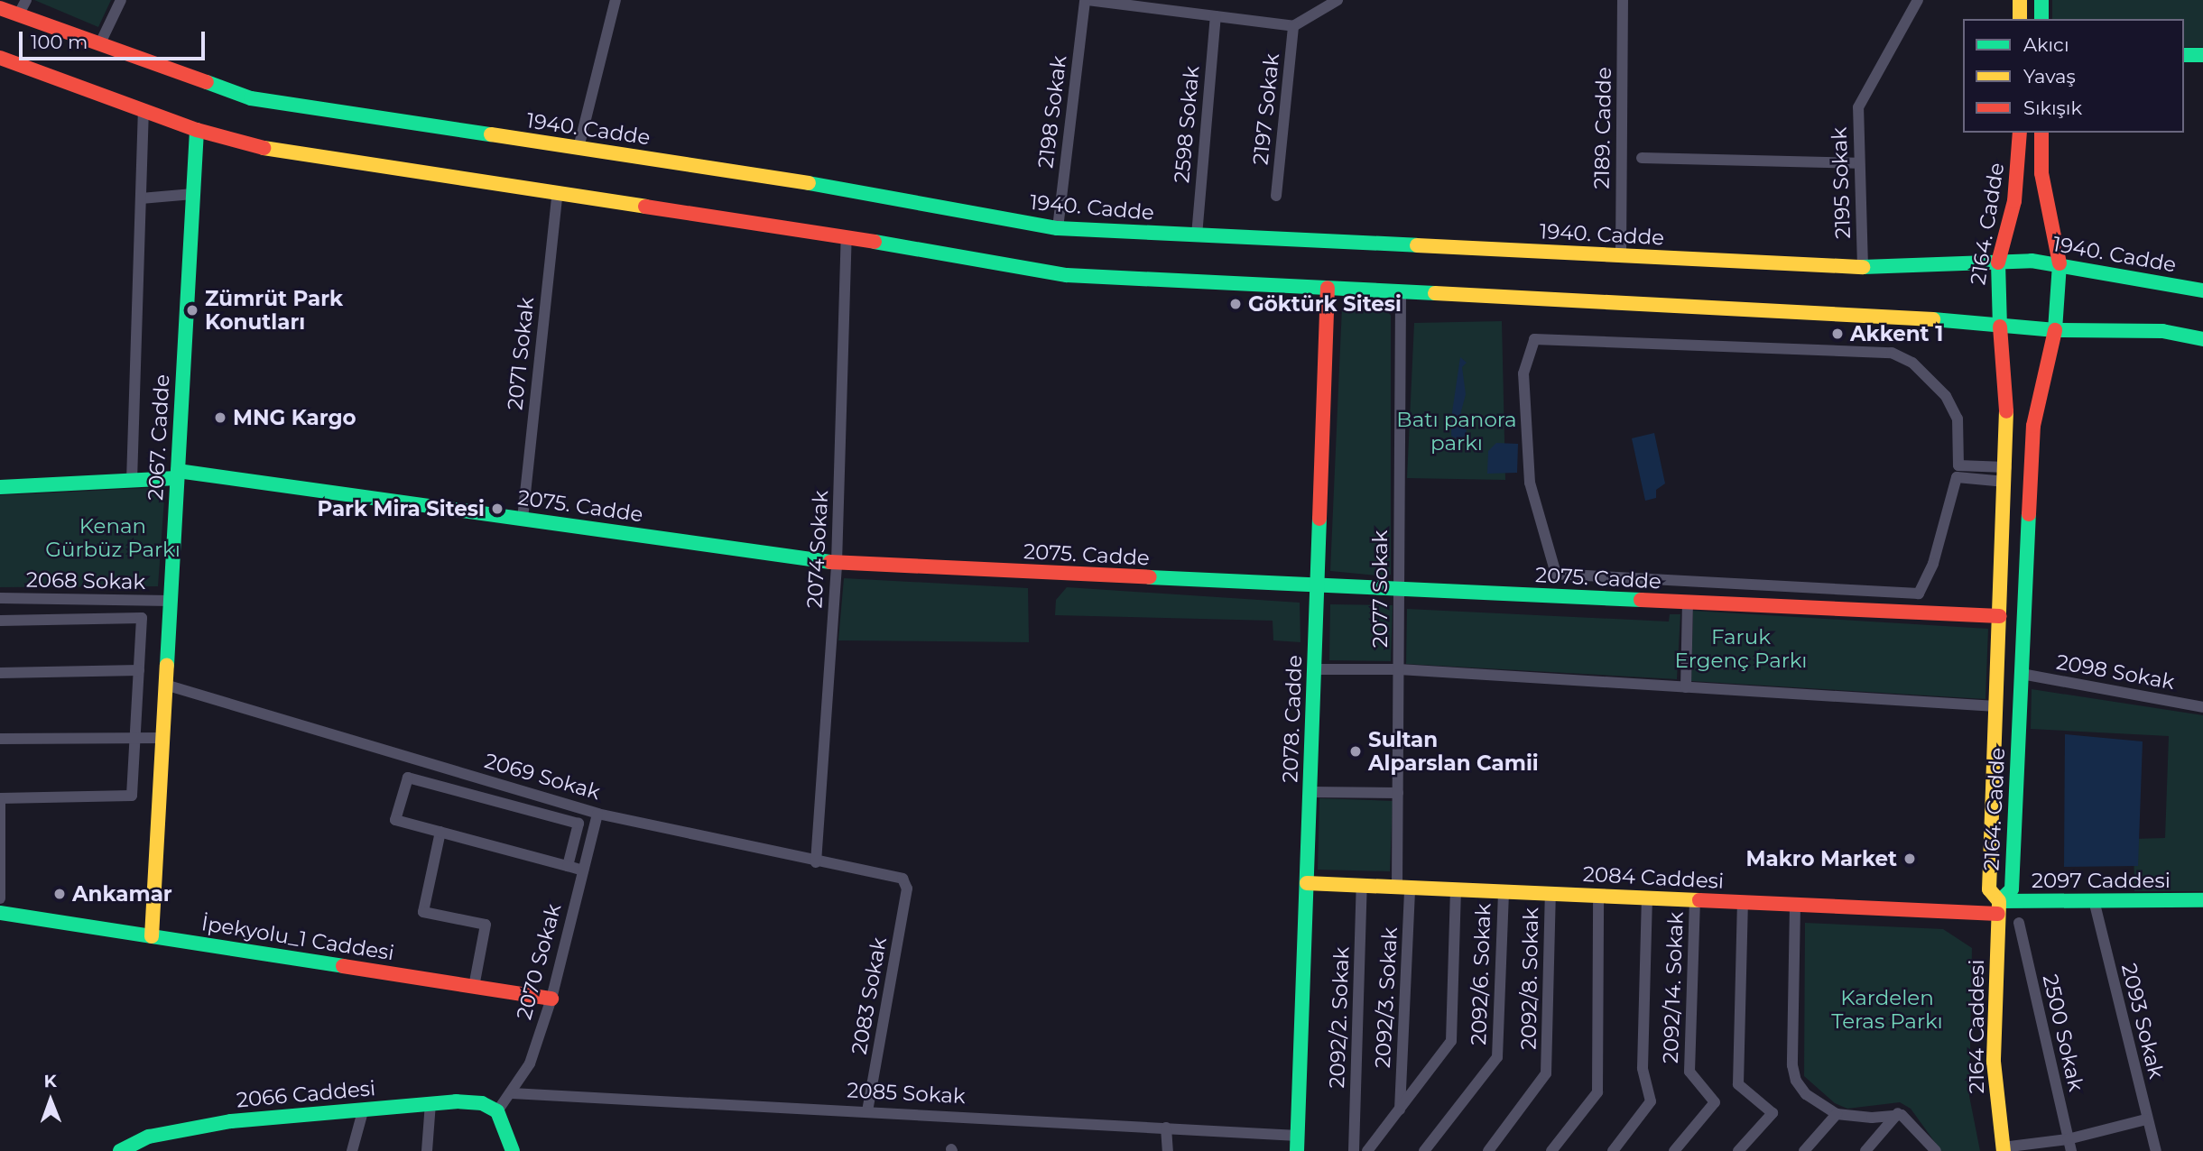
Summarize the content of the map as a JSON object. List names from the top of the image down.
{
  "streets": {
    "street": [
      "2197 Sokak",
      "2198 Sokak",
      "2598 Sokak",
      "2189. Cadde",
      "1940. Cadde",
      "2195 Sokak",
      "2164. Cadde",
      "2071 Sokak",
      "2067. Cadde",
      "2075. Cadde",
      "2074 Sokak",
      "2068 Sokak",
      "2077 Sokak",
      "2098 Sokak",
      "2078. Cadde",
      "2069 Sokak",
      "2084 Caddesi",
      "2097 Caddesi",
      "İpekyolu_1 Caddesi",
      "2070 Sokak",
      "2092/6. Sokak",
      "2092/8. Sokak",
      "2092/14. Sokak",
      "2083 Sokak",
      "2092/3. Sokak",
      "2092/2. Sokak",
      "2093 Sokak",
      "2164 Caddesi",
      "2500 Sokak",
      "2085 Sokak",
      "2066 Caddesi"
    ]
  },
  "crossings": [
    ["2198 Sokak", "1940. Cadde"],
    ["2598 Sokak", "1940. Cadde"],
    ["2189. Cadde", "1940. Cadde"],
    ["1940. Cadde", "2195 Sokak"],
    ["1940. Cadde", "2164. Cadde"],
    ["2164. Cadde", "2075. Cadde"],
    ["2164. Cadde", "2098 Sokak"],
    ["2164. Cadde", "2084 Caddesi"],
    ["2164. Cadde", "2097 Caddesi"],
    ["2164. Cadde", "2164 Caddesi"],
    ["2071 Sokak", "2075. Cadde"],
    ["2067. Cadde", "2075. Cadde"],
    ["2067. Cadde", "2068 Sokak"],
    ["2067. Cadde", "2069 Sokak"],
    ["2067. Cadde", "İpekyolu_1 Caddesi"],
    ["2075. Cadde", "2074 Sokak"],
    ["2075. Cadde", "2077 Sokak"],
    ["2075. Cadde", "2078. Cadde"],
    ["2074 Sokak", "2069 Sokak"],
    ["2077 Sokak", "2084 Caddesi"],
    ["2077 Sokak", "2092/3. Sokak"],
    ["2078. Cadde", "2084 Caddesi"],
    ["2078. Cadde", "2085 Sokak"],
    ["2069 Sokak", "2070 Sokak"],
    ["2069 Sokak", "2083 Sokak"],
    ["2084 Caddesi", "2097 Caddesi"],
    ["2084 Caddesi", "2092/6. Sokak"],
    ["2084 Caddesi", "2092/8. Sokak"],
    ["2084 Caddesi", "2092/14. Sokak"],
    ["2084 Caddesi", "2092/3. Sokak"],
    ["2084 Caddesi", "2092/2. Sokak"],
    ["2084 Caddesi", "2164 Caddesi"],
    ["2097 Caddesi", "2093 Sokak"],
    ["2097 Caddesi", "2164 Caddesi"],
    ["İpekyolu_1 Caddesi", "2070 Sokak"],
    ["2070 Sokak", "2085 Sokak"],
    ["2070 Sokak", "2066 Caddesi"],
    ["2083 Sokak", "2085 Sokak"]
  ],
  "parks": [
    "Batı panora parkı",
    "Kenan Gürbüz Parkı",
    "Faruk Ergenç Parkı",
    "Kardelen Teras Parkı"
  ],
  "places": [
    "Göktürk Sitesi",
    "Zümrüt Park Konutları",
    "Akkent 1",
    "MNG Kargo",
    "Park Mira Sitesi",
    "Sultan Alparslan Camii",
    "Makro Market",
    "Ankamar"
  ],
  "legend": ["Akıcı", "Yavaş", "Sıkışık"],
  "scale_bar": "100 m",
  "north": "top"
}
